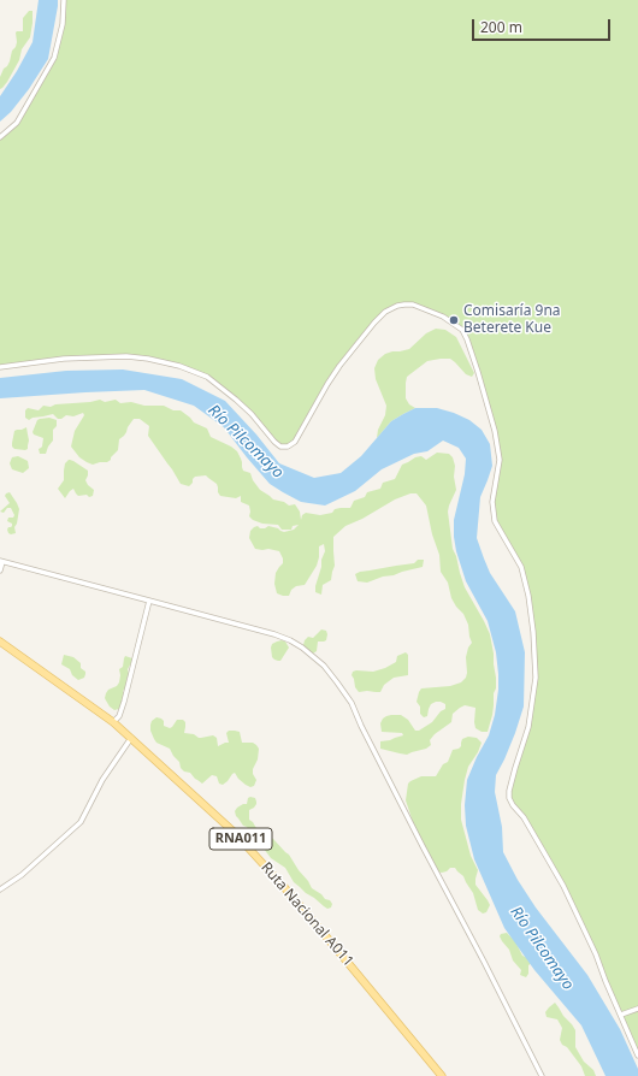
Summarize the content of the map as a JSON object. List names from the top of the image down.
{
  "streets": {
    "main road": ["RNA011", "Ruta Nacional A011"]
  },
  "water": ["Río Pilcomayo"],
  "places": ["Comisaría 9na Beterete Kue"],
  "scale_bar": "200 m"
}
